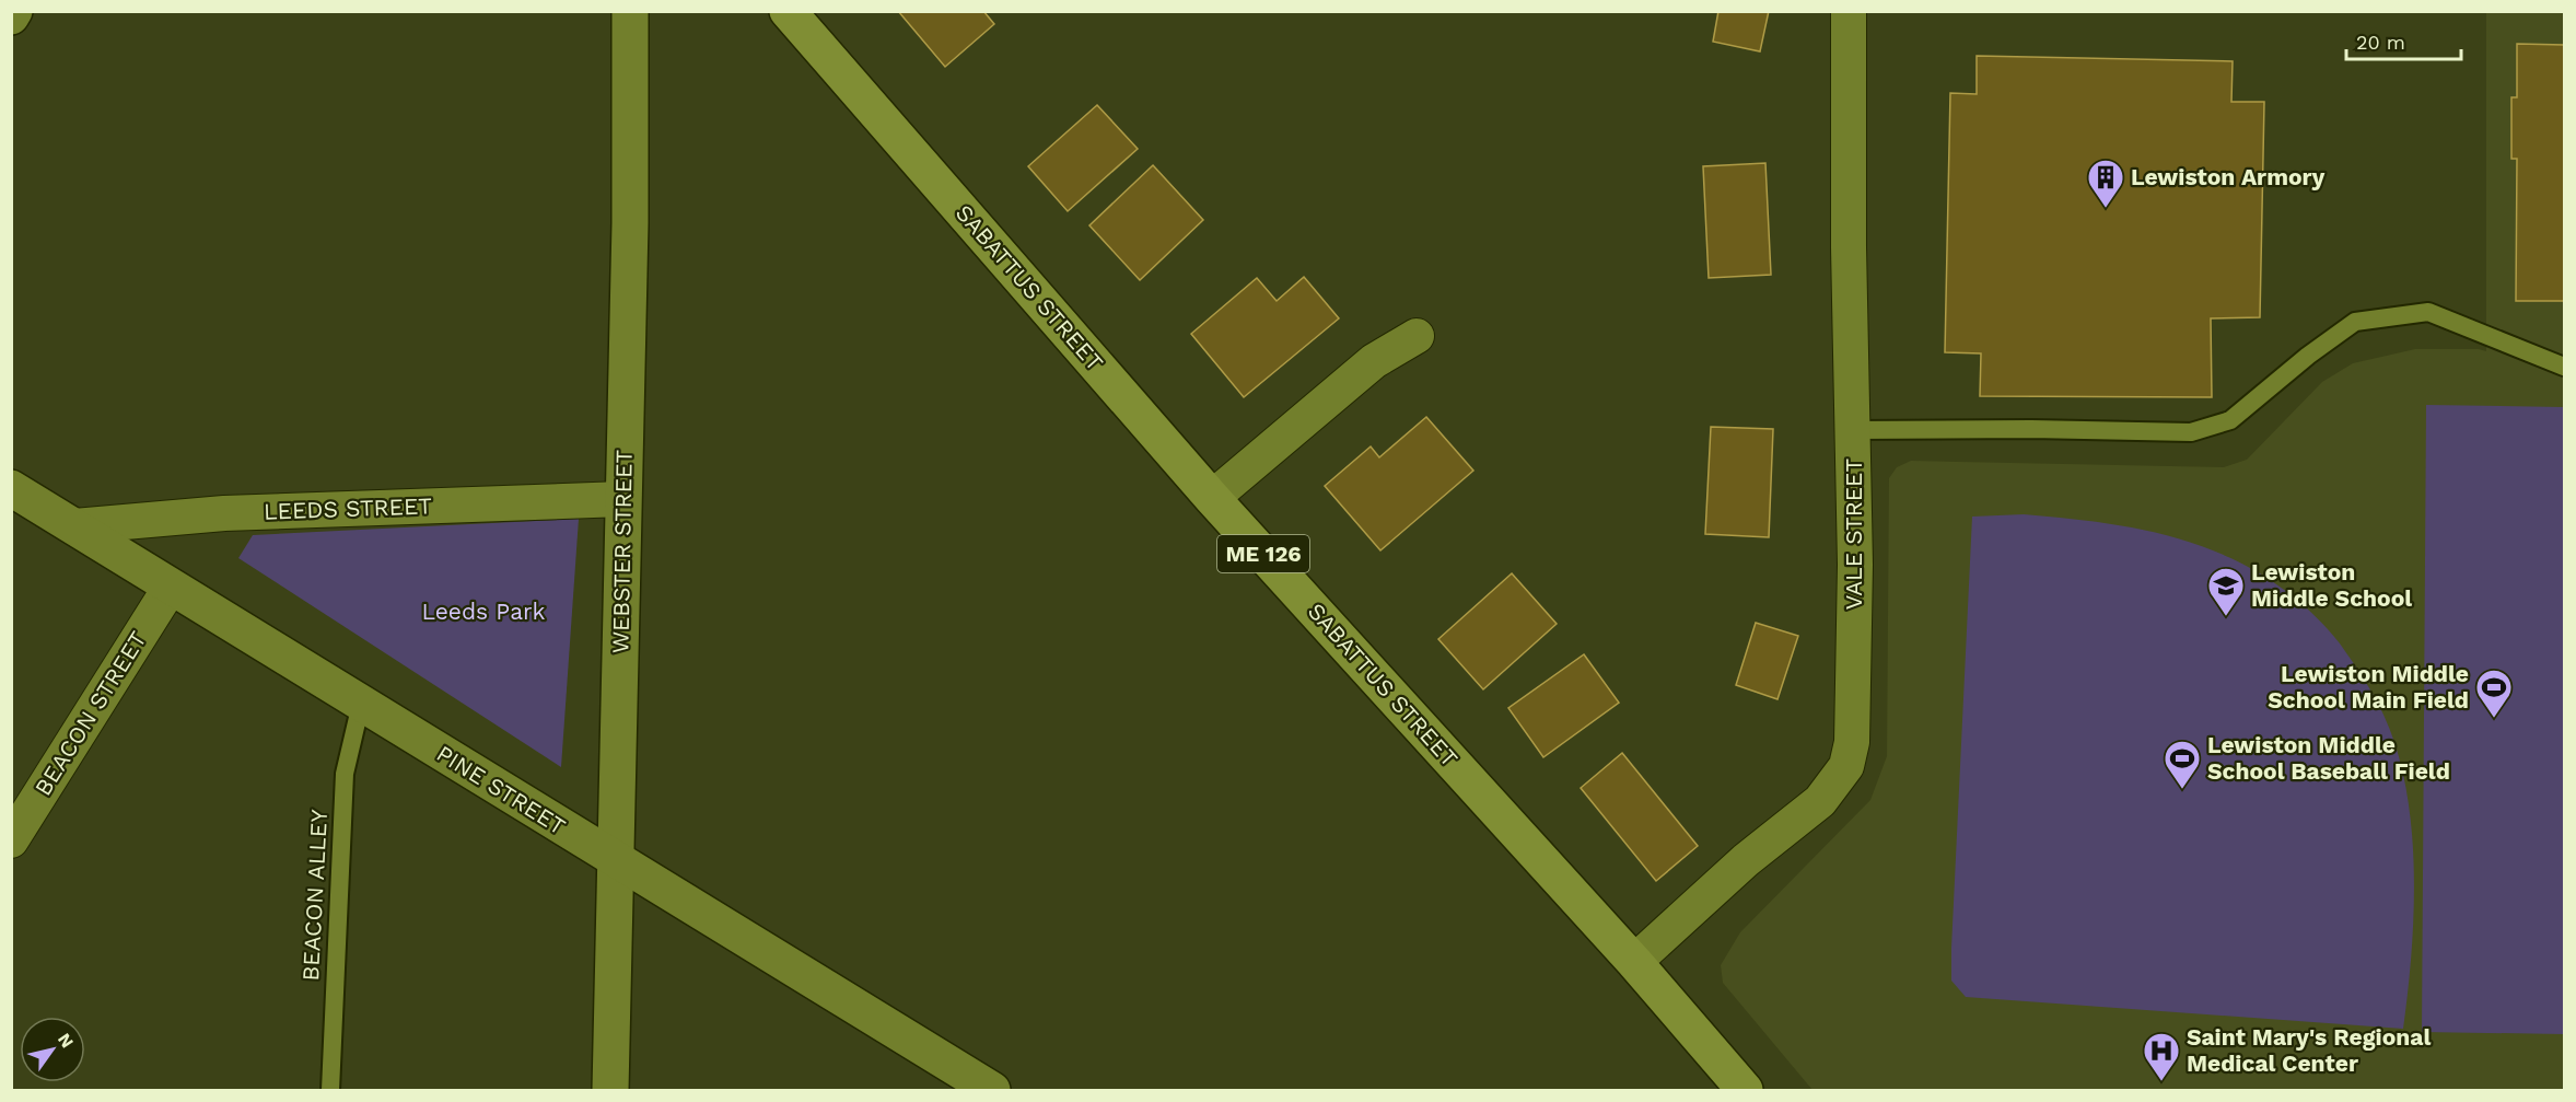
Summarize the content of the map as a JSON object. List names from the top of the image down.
{
  "streets": {
    "main road": [
      "SABATTUS STREET",
      "WEBSTER STREET",
      "ME 126",
      "PINE STREET"
    ],
    "street": ["LEEDS STREET", "VALE STREET", "BEACON STREET"],
    "lane": ["BEACON ALLEY"]
  },
  "crossings": [
    ["SABATTUS STREET", "VALE STREET"],
    ["LEEDS STREET", "WEBSTER STREET"],
    ["LEEDS STREET", "PINE STREET"],
    ["WEBSTER STREET", "PINE STREET"],
    ["BEACON STREET", "PINE STREET"],
    ["PINE STREET", "BEACON ALLEY"]
  ],
  "parks": ["Leeds Park"],
  "places": {
    "building": ["Lewiston Armory"],
    "school or university": ["Lewiston Middle School"],
    "sports": ["Lewiston Middle School Main Field", "Lewiston Middle School Baseball Field"],
    "hospital": ["Saint Mary's Regional Medical Center"]
  },
  "scale_bar": "20 m",
  "north": "top right"
}
